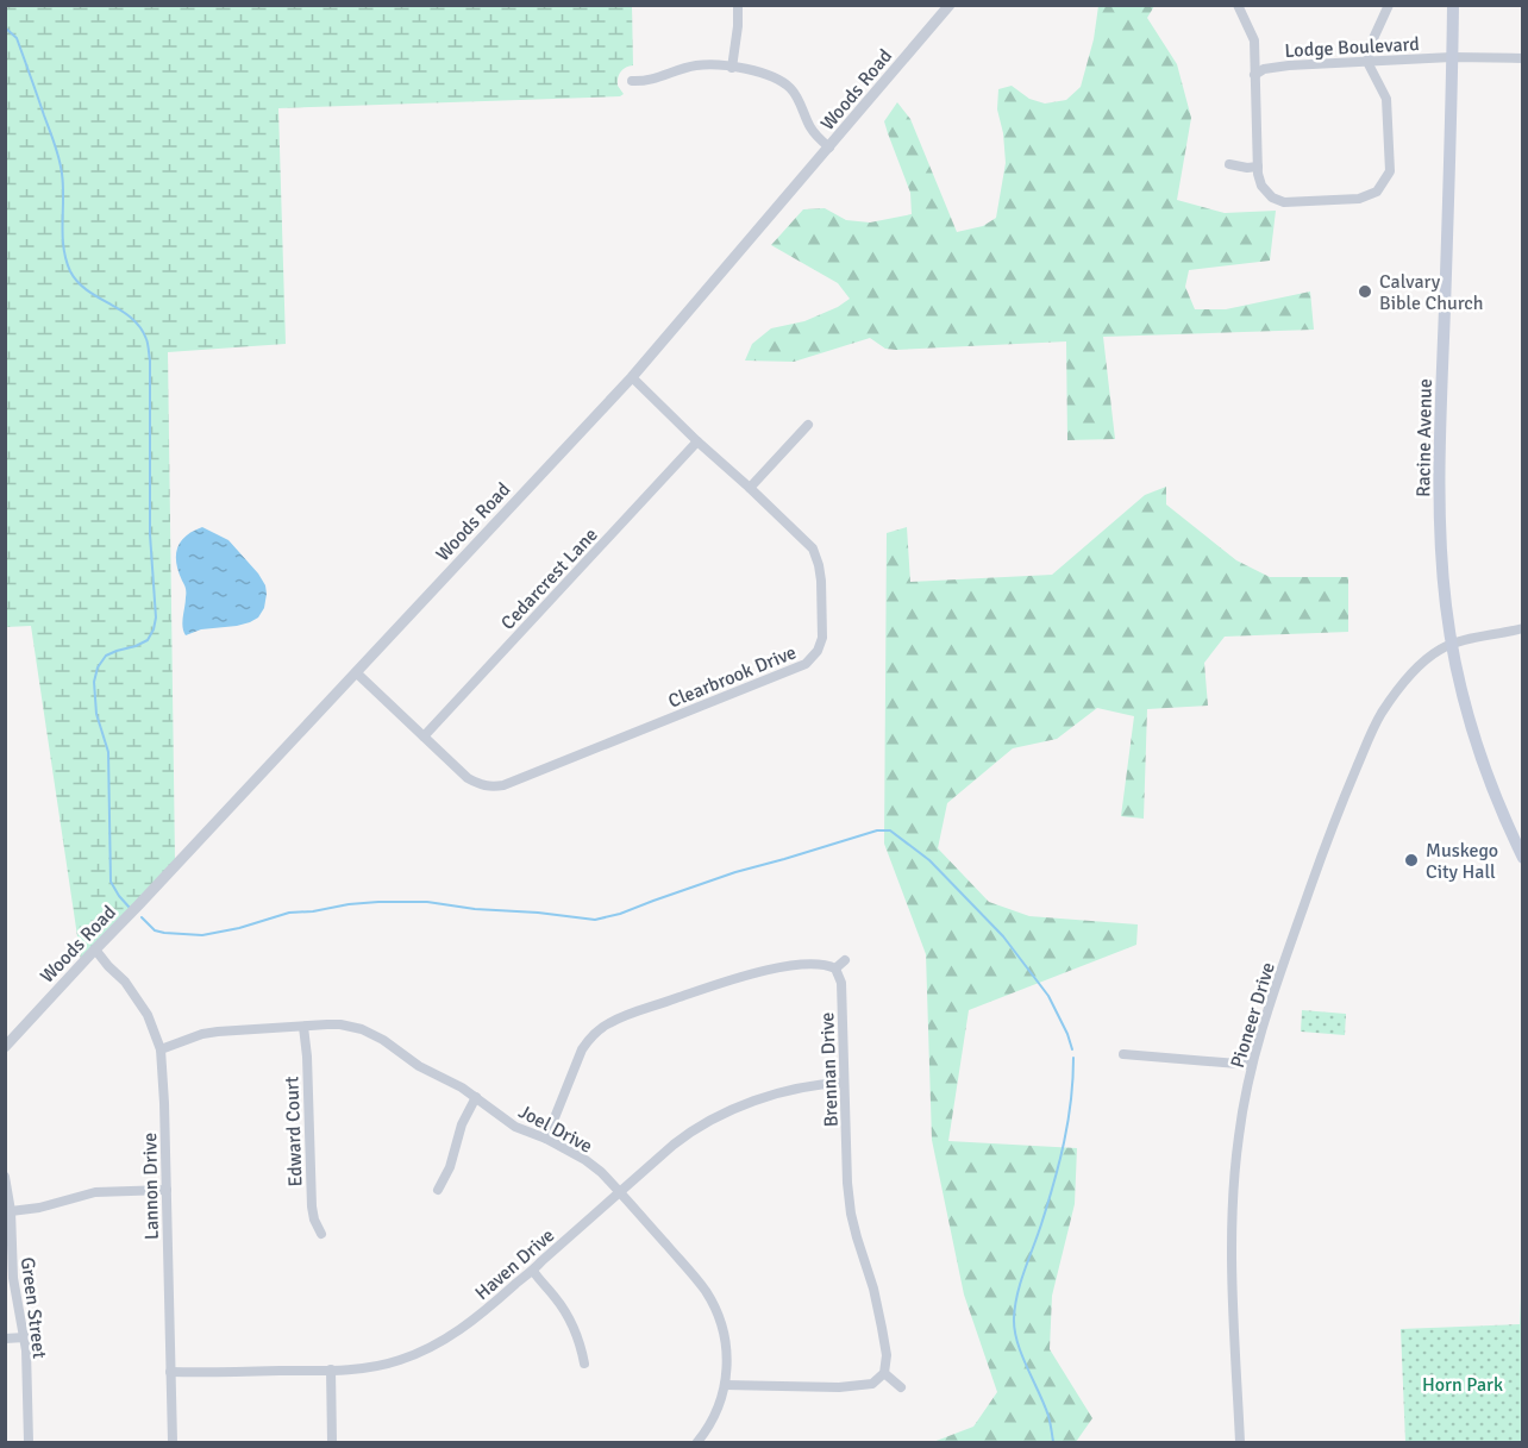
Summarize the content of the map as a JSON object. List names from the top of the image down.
{
  "streets": {
    "main road": ["Racine Avenue"],
    "street": [
      "Lodge Boulevard",
      "Woods Road",
      "Cedarcrest Lane",
      "Clearbrook Drive",
      "Pioneer Drive",
      "Brennan Drive",
      "Joel Drive",
      "Edward Court",
      "Lannon Drive",
      "Haven Drive",
      "Green Street"
    ]
  },
  "crossings": [
    ["Lodge Boulevard", "Racine Avenue"],
    ["Woods Road", "Clearbrook Drive"],
    ["Woods Road", "Lannon Drive"],
    ["Racine Avenue", "Pioneer Drive"],
    ["Cedarcrest Lane", "Clearbrook Drive"],
    ["Brennan Drive", "Haven Drive"],
    ["Joel Drive", "Edward Court"],
    ["Joel Drive", "Lannon Drive"],
    ["Joel Drive", "Haven Drive"],
    ["Lannon Drive", "Haven Drive"]
  ],
  "parks": ["Horn Park"],
  "places": ["Calvary Bible Church", "Muskego City Hall"]
}
